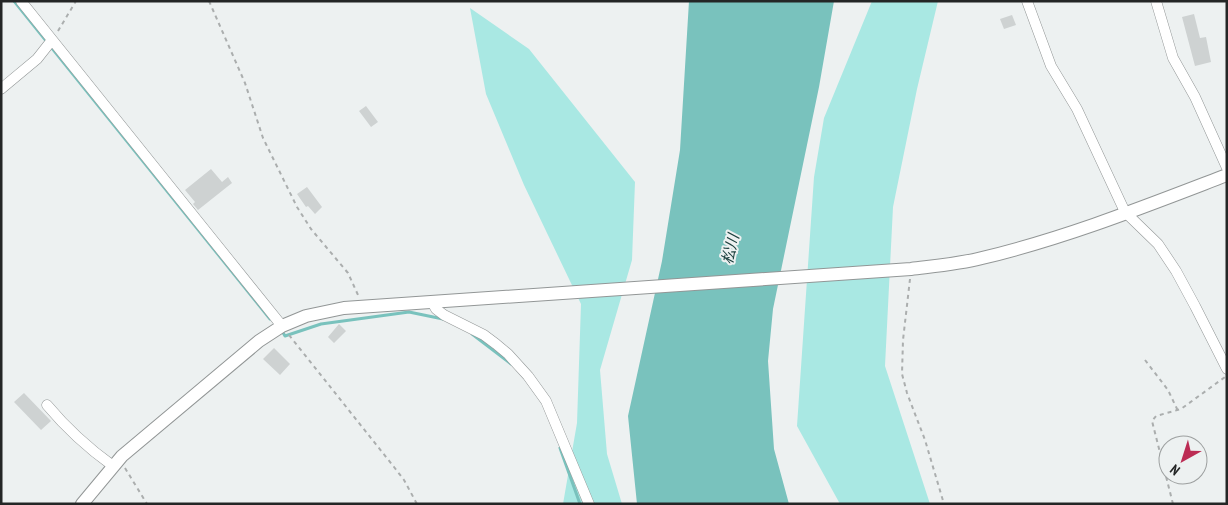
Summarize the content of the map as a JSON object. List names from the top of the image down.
{
  "water": ["松川"],
  "north": "bottom left"
}
